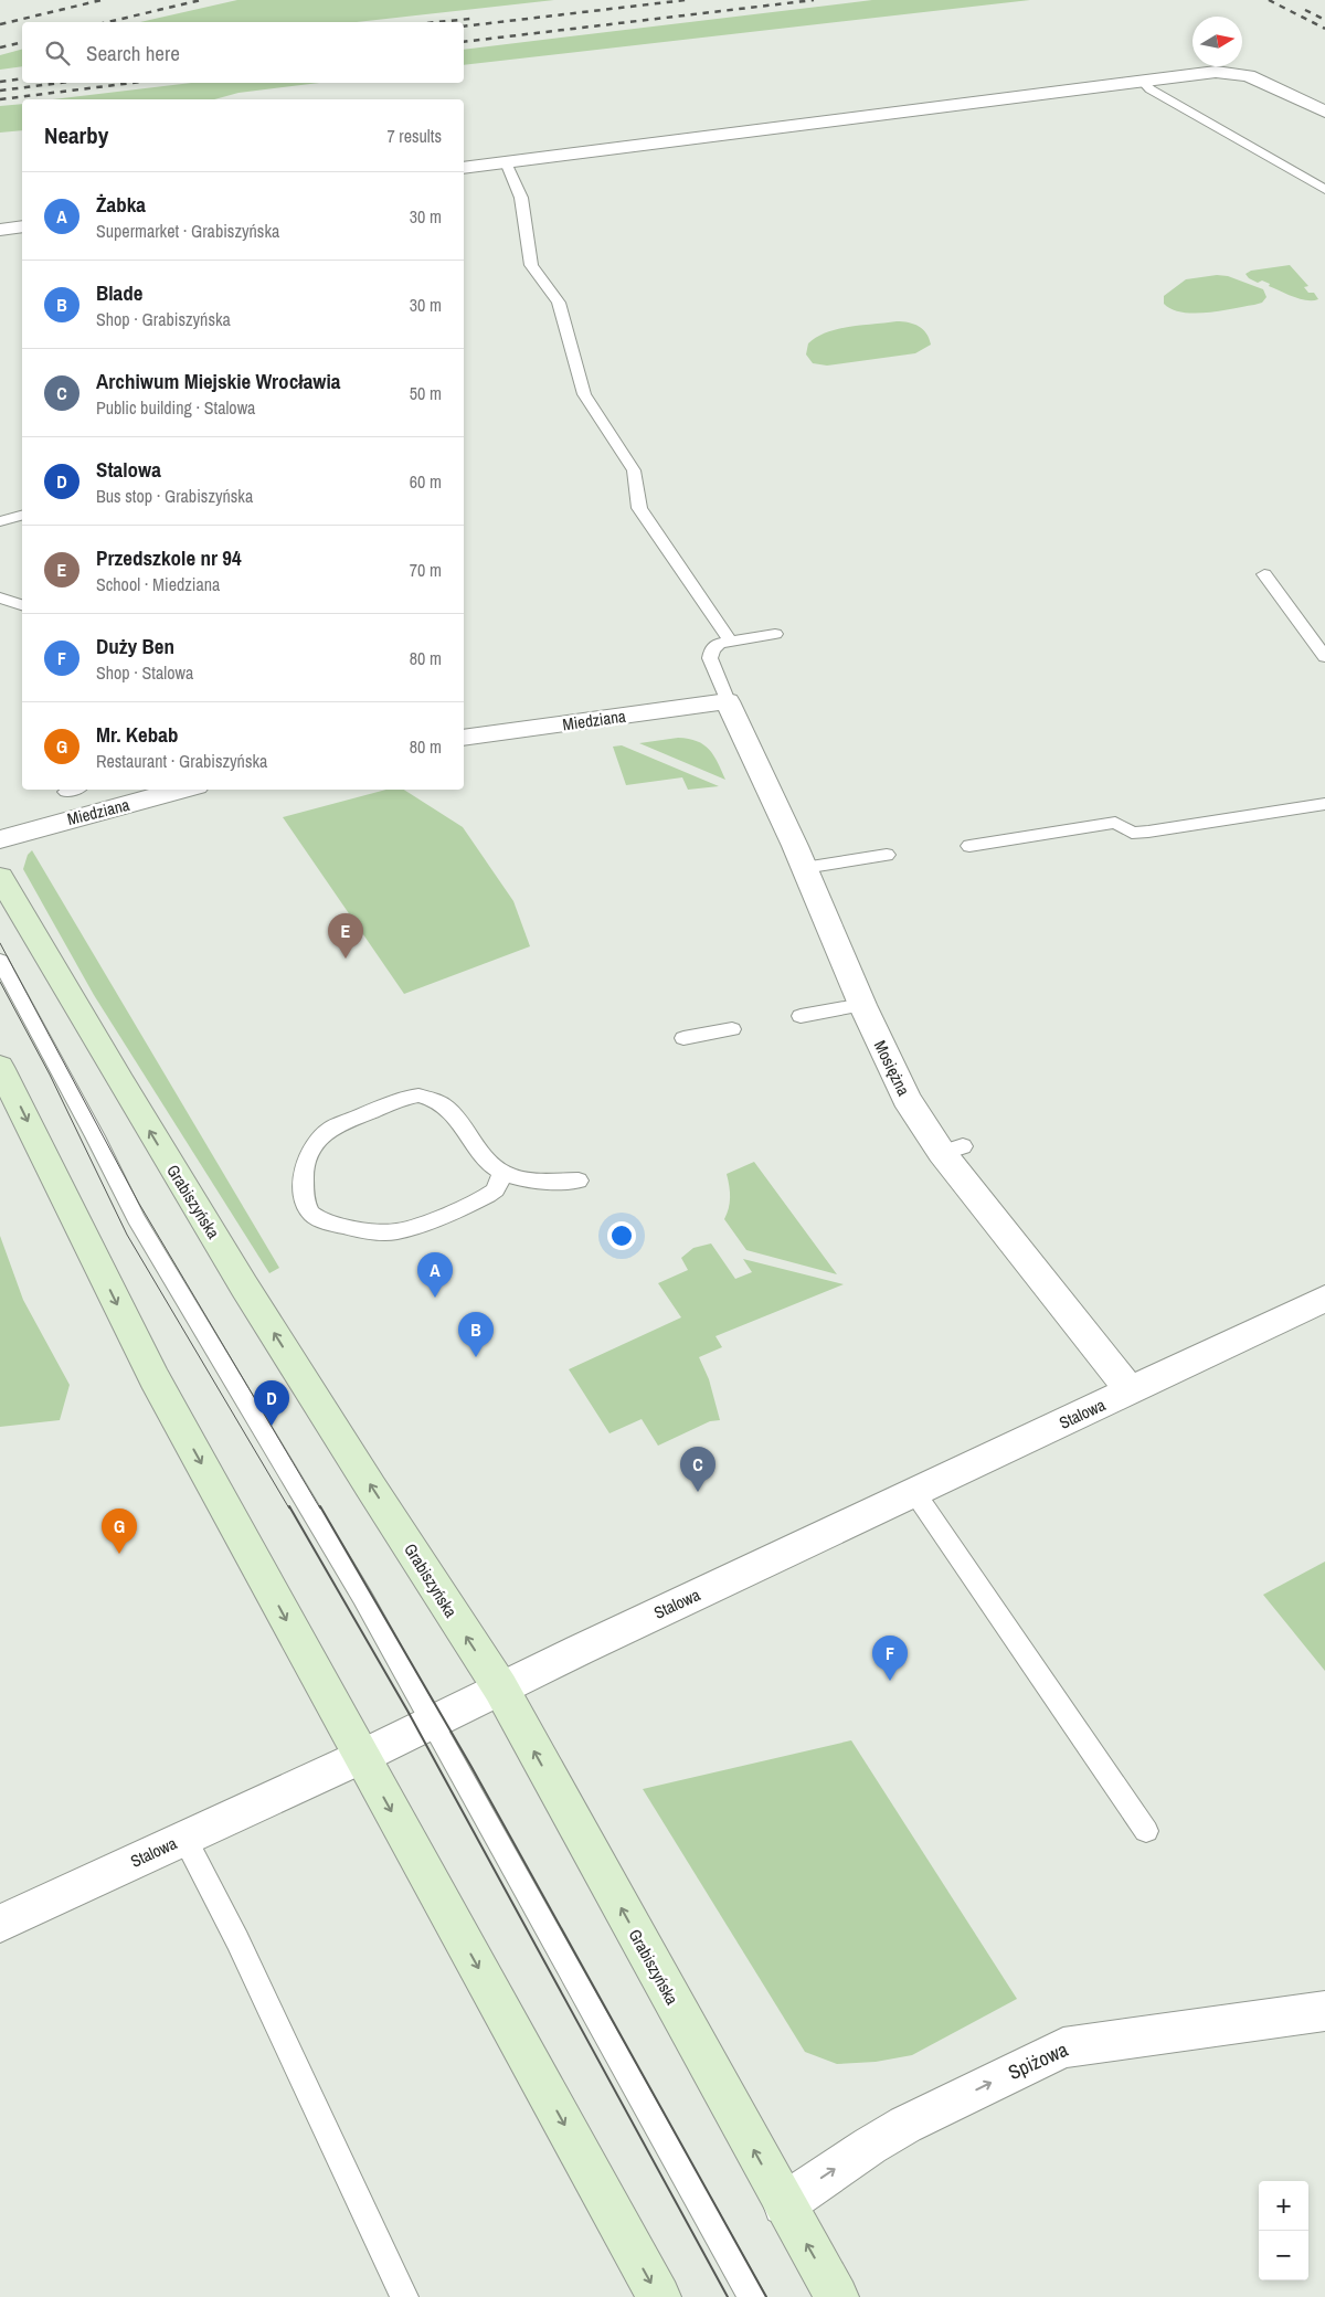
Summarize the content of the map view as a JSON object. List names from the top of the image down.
{
  "streets": {
    "main road": ["Grabiszyńska"],
    "street": [
      "Miedziana",
      "Mosiężna",
      "Stalowa",
      "Spiżowa"
    ]
  },
  "crossings": [
    ["Miedziana", "Mosiężna"],
    ["Mosiężna", "Stalowa"],
    ["Grabiszyńska", "Stalowa"],
    ["Grabiszyńska", "Spiżowa"]
  ],
  "one_way": ["Spiżowa"],
  "north": "right",
  "page": {
    "search": "Search here",
    "heading": ["Nearby", "7 results"],
    "list": [
      {
        "mark": "A",
        "name": "Żabka",
        "note": "Supermarket · Grabiszyńska",
        "value": "30 m"
      },
      {
        "mark": "B",
        "name": "Blade",
        "note": "Shop · Grabiszyńska",
        "value": "30 m"
      },
      {
        "mark": "C",
        "name": "Archiwum Miejskie Wrocławia",
        "note": "Public building · Stalowa",
        "value": "50 m"
      },
      {
        "mark": "D",
        "name": "Stalowa",
        "note": "Bus stop · Grabiszyńska",
        "value": "60 m"
      },
      {
        "mark": "E",
        "name": "Przedszkole nr 94",
        "note": "School · Miedziana",
        "value": "70 m"
      },
      {
        "mark": "F",
        "name": "Duży Ben",
        "note": "Shop · Stalowa",
        "value": "80 m"
      },
      {
        "mark": "G",
        "name": "Mr. Kebab",
        "note": "Restaurant · Grabiszyńska",
        "value": "80 m"
      }
    ],
    "pins": [
      "E",
      "A",
      "B",
      "D",
      "C",
      "G",
      "F"
    ],
    "map_buttons": ["+", "−"]
  }
}
